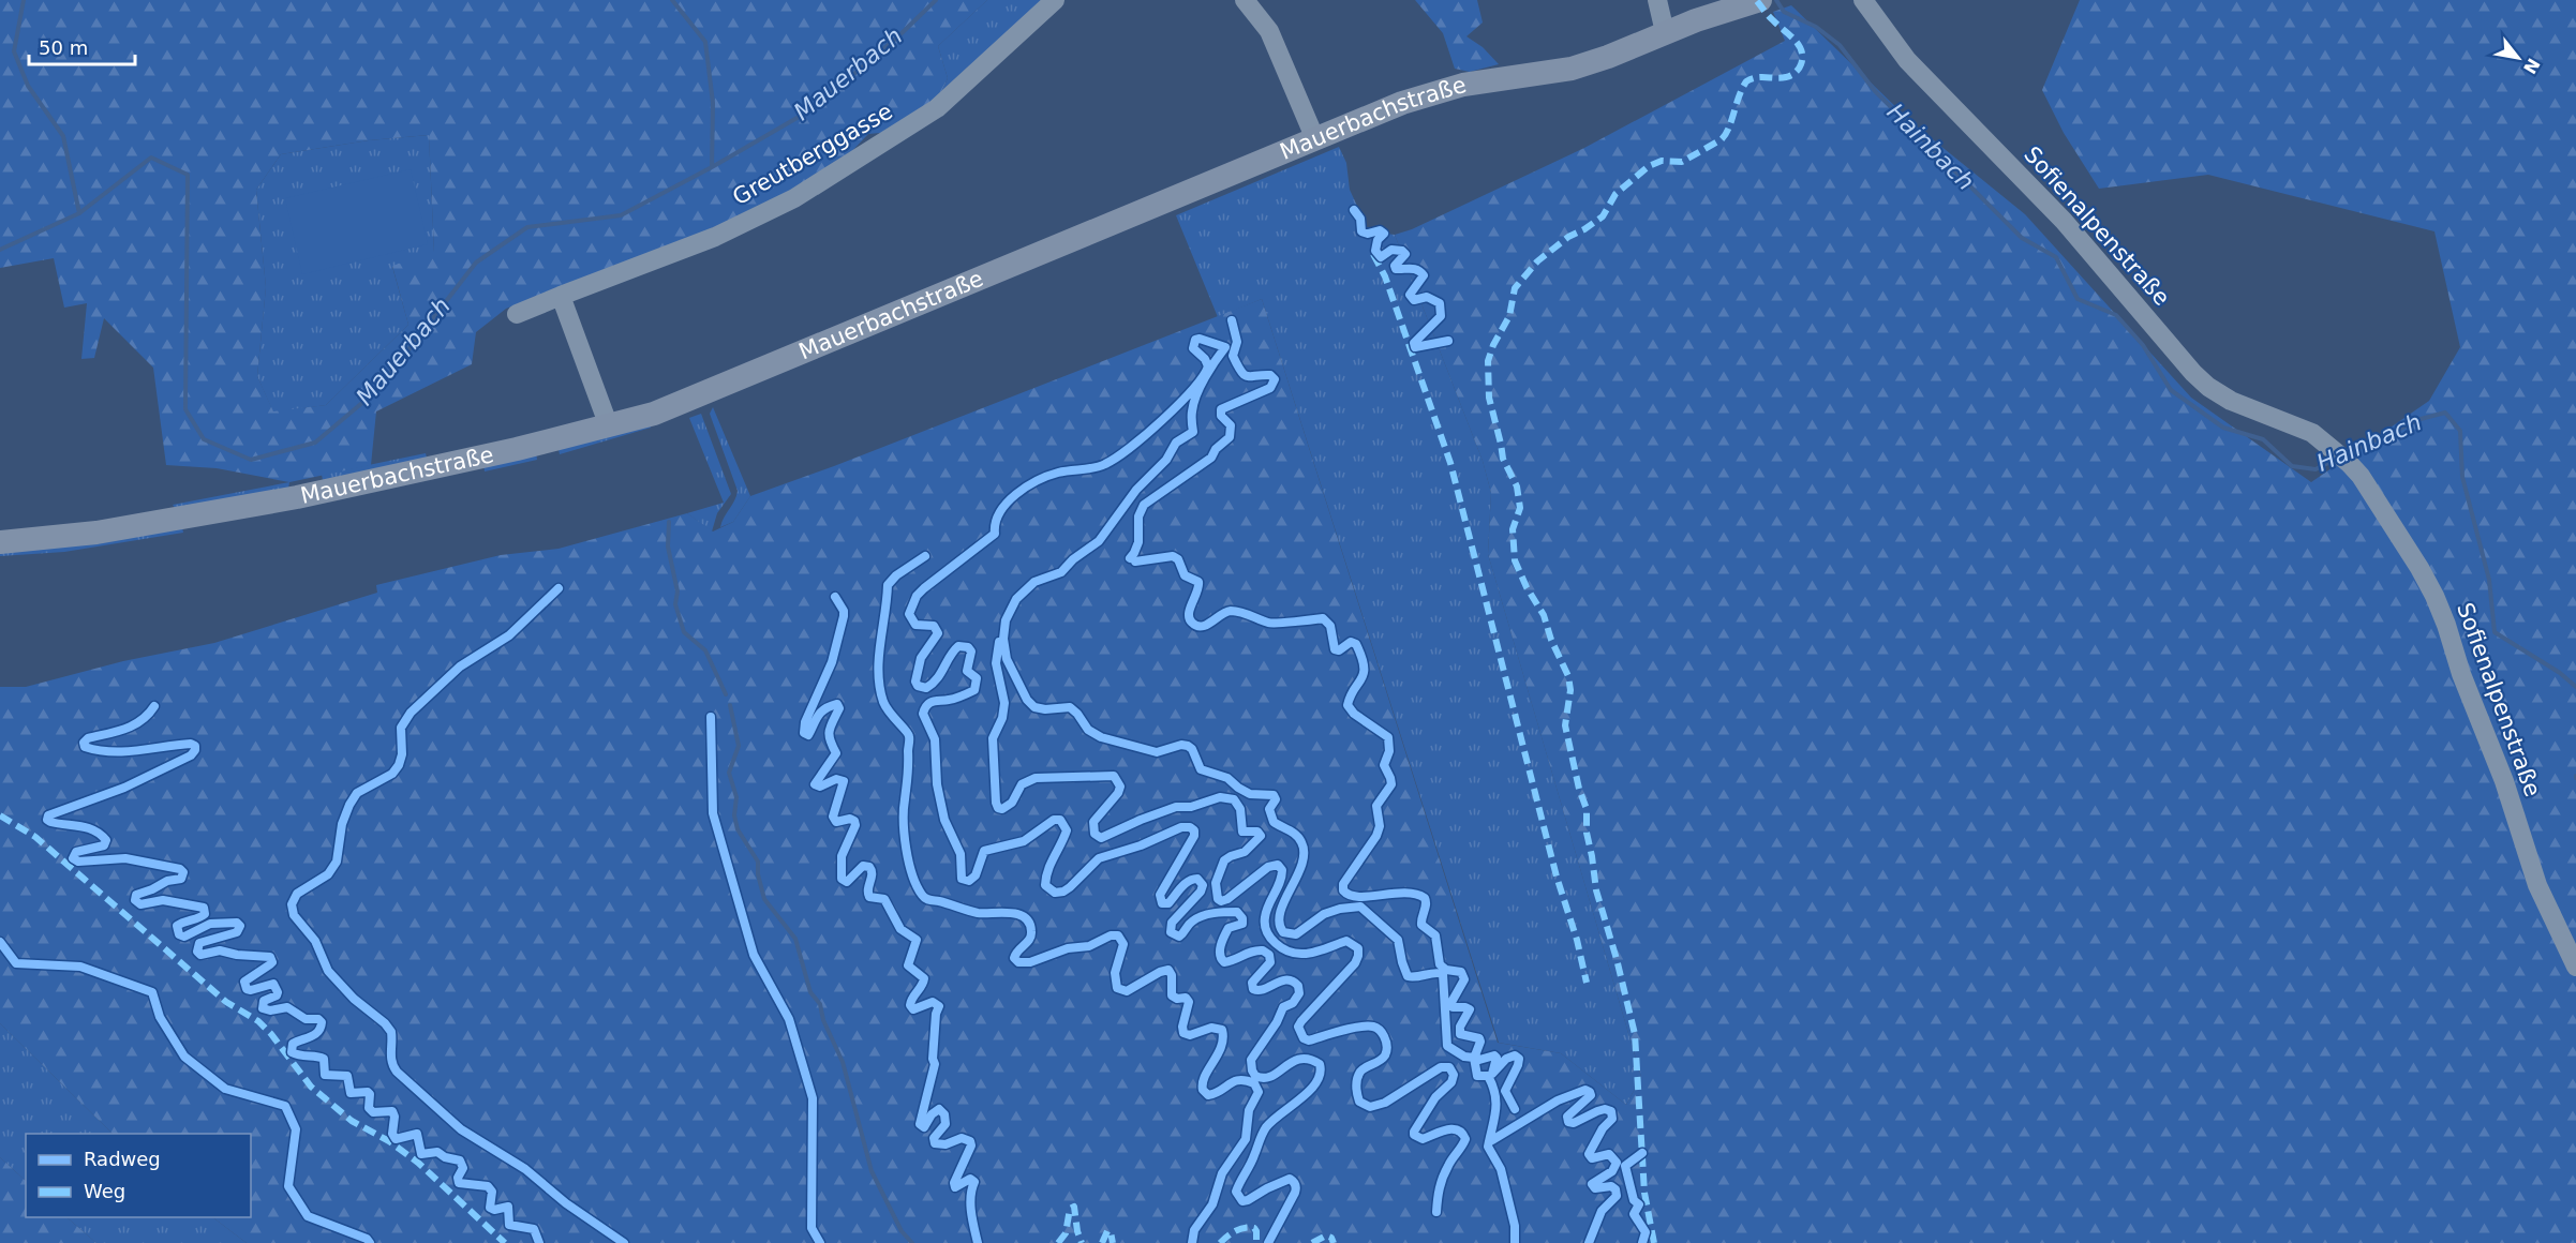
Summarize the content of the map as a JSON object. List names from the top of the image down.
{
  "streets": {
    "main road": ["Mauerbachstraße"],
    "street": ["Greutberggasse", "Sofienalpenstraße"]
  },
  "water": ["Mauerbach", "Hainbach"],
  "legend": ["Radweg", "Weg"],
  "scale_bar": "50 m",
  "north": "bottom right"
}
